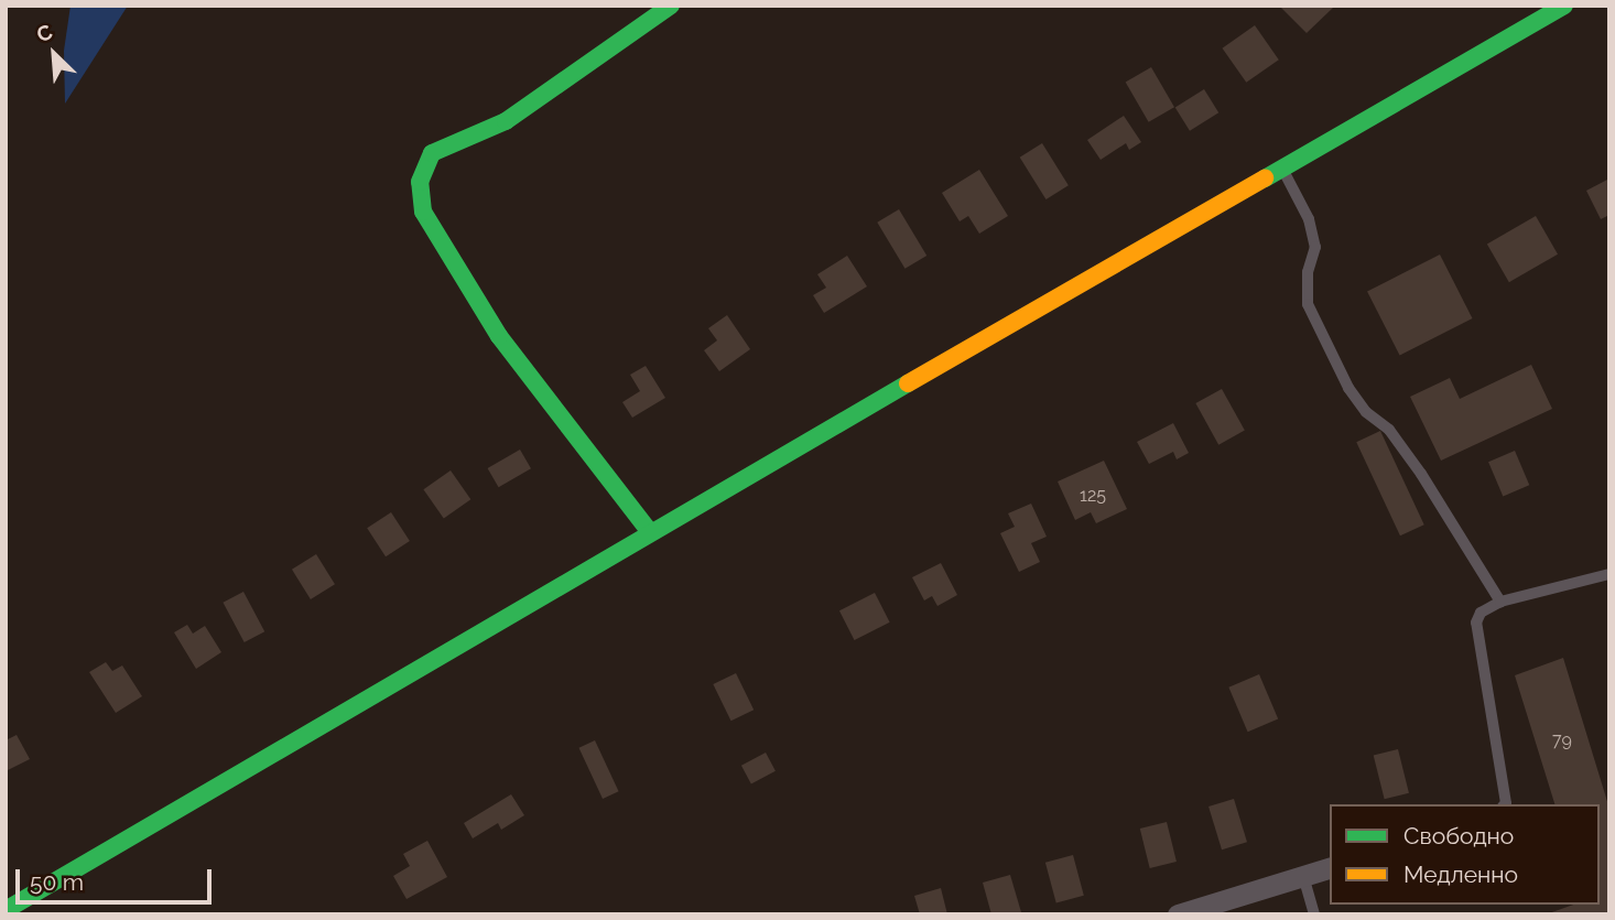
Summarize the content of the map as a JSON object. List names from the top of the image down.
{
  "house_numbers": ["125", "79"],
  "legend": ["Свободно", "Медленно"],
  "scale_bar": "50 m",
  "north": "top left"
}
